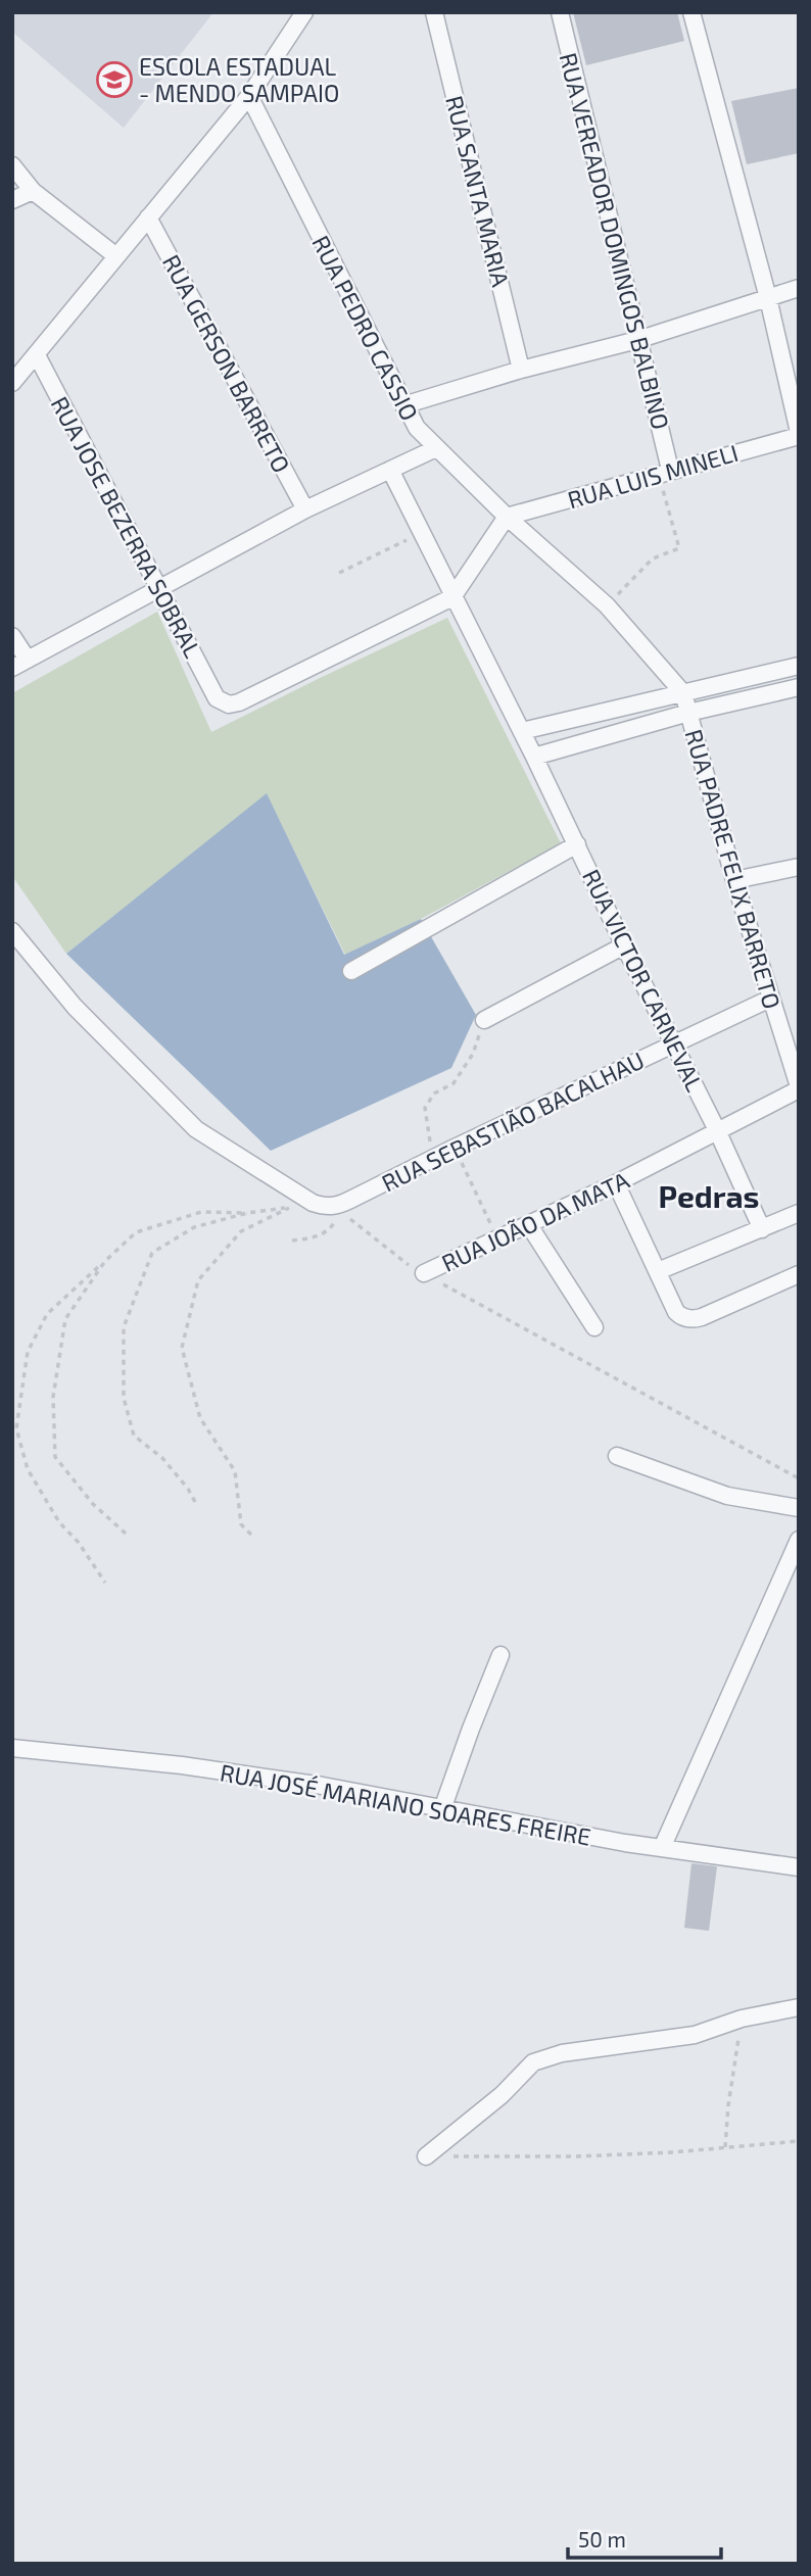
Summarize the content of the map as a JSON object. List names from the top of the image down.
{
  "streets": {
    "street": [
      "RUA SANTA MARIA",
      "RUA VEREADOR DOMINGOS BALBINO",
      "RUA PEDRO CASSIO",
      "RUA GERSON BARRETO",
      "RUA LUIS MINELI",
      "RUA JOSE BEZERRA SOBRAL",
      "RUA PADRE FELIX BARRETO",
      "RUA VICTOR CARNEVAL",
      "RUA SEBASTIÃO BACALHAU",
      "RUA JOÃO DA MATA",
      "RUA JOSÉ MARIANO SOARES FREIRE"
    ]
  },
  "crossings": [
    ["RUA VEREADOR DOMINGOS BALBINO", "RUA LUIS MINELI"],
    ["RUA PEDRO CASSIO", "RUA LUIS MINELI"],
    ["RUA PEDRO CASSIO", "RUA PADRE FELIX BARRETO"],
    ["RUA JOSE BEZERRA SOBRAL", "RUA VICTOR CARNEVAL"],
    ["RUA PADRE FELIX BARRETO", "RUA SEBASTIÃO BACALHAU"],
    ["RUA PADRE FELIX BARRETO", "RUA JOÃO DA MATA"],
    ["RUA VICTOR CARNEVAL", "RUA SEBASTIÃO BACALHAU"],
    ["RUA VICTOR CARNEVAL", "RUA JOÃO DA MATA"]
  ],
  "districts": ["Pedras"],
  "places": {
    "school or university": ["ESCOLA ESTADUAL - MENDO SAMPAIO"]
  },
  "scale_bar": "50 m"
}
